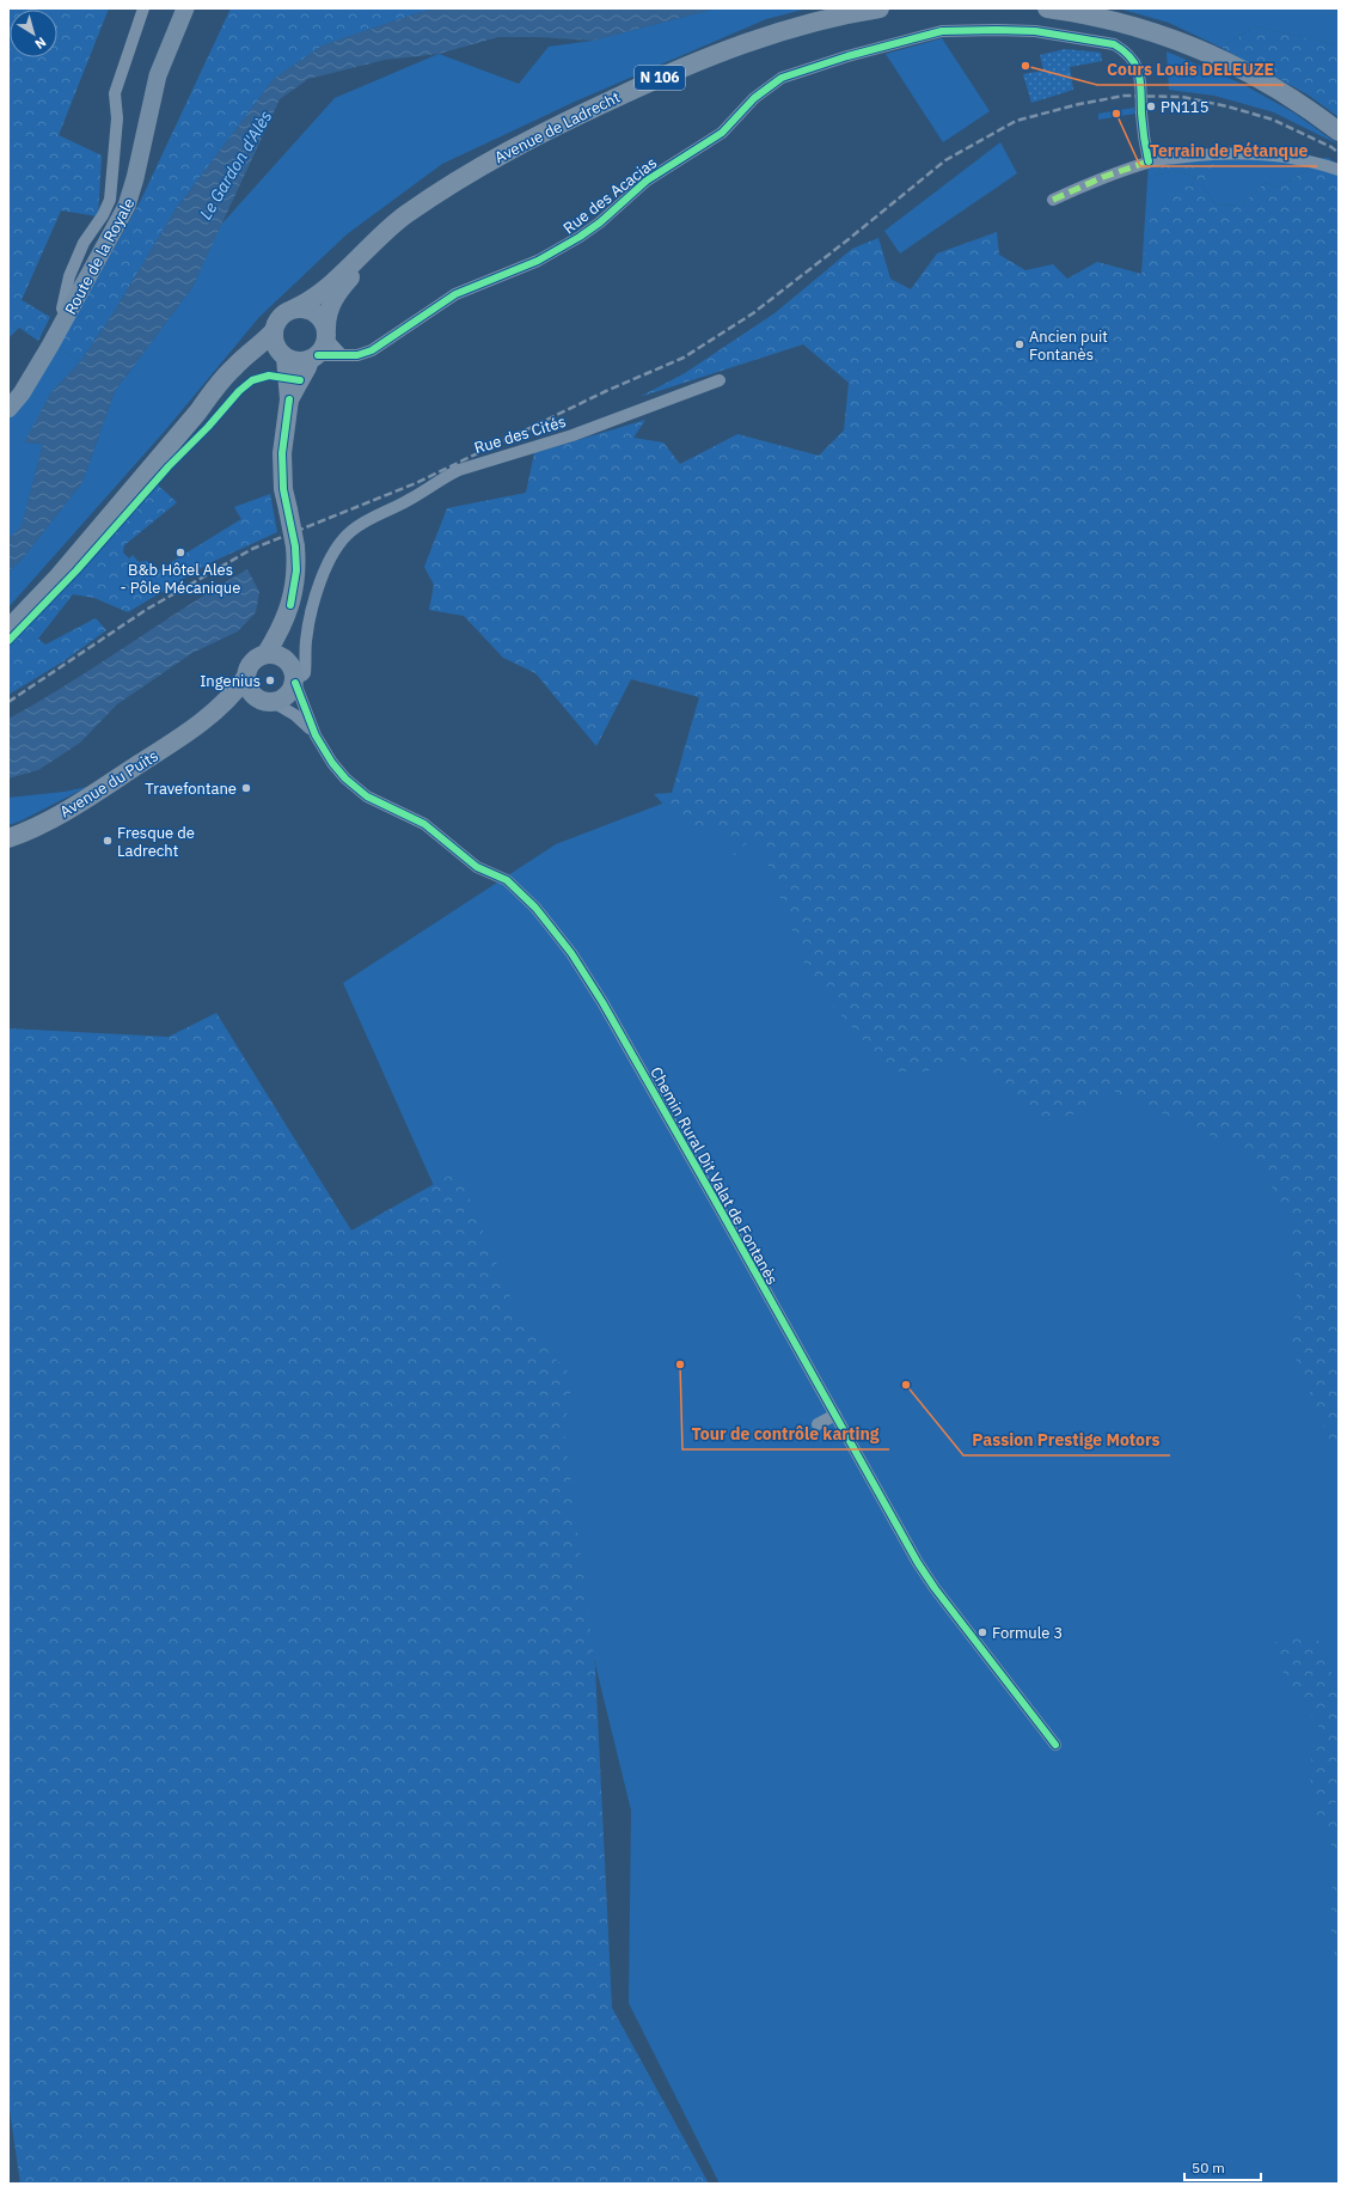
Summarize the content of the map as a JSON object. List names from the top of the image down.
{
  "streets": {
    "main road": [
      "N 106",
      "Avenue de Ladrecht",
      "Route de la Royale",
      "Avenue du Puits"
    ],
    "street": ["Rue des Acacias", "Rue des Cités", "Chemin Rural Dit Valat de Fontanès"]
  },
  "crossings": [
    ["Avenue de Ladrecht", "Rue des Acacias"],
    ["Rue des Cités", "Avenue du Puits"],
    ["Rue des Cités", "Chemin Rural Dit Valat de Fontanès"],
    ["Avenue du Puits", "Chemin Rural Dit Valat de Fontanès"]
  ],
  "water": ["Le Gardon d'Alès"],
  "places": [
    "Cours Louis DELEUZE",
    "PN115",
    "Terrain de Pétanque",
    "Ancien puit Fontanès",
    "B&b Hôtel Ales - Pôle Mécanique",
    "Ingenius",
    "Travefontane",
    "Fresque de Ladrecht",
    "Tour de contrôle karting",
    "Passion Prestige Motors",
    "Formule 3"
  ],
  "scale_bar": "50 m",
  "north": "bottom right"
}
